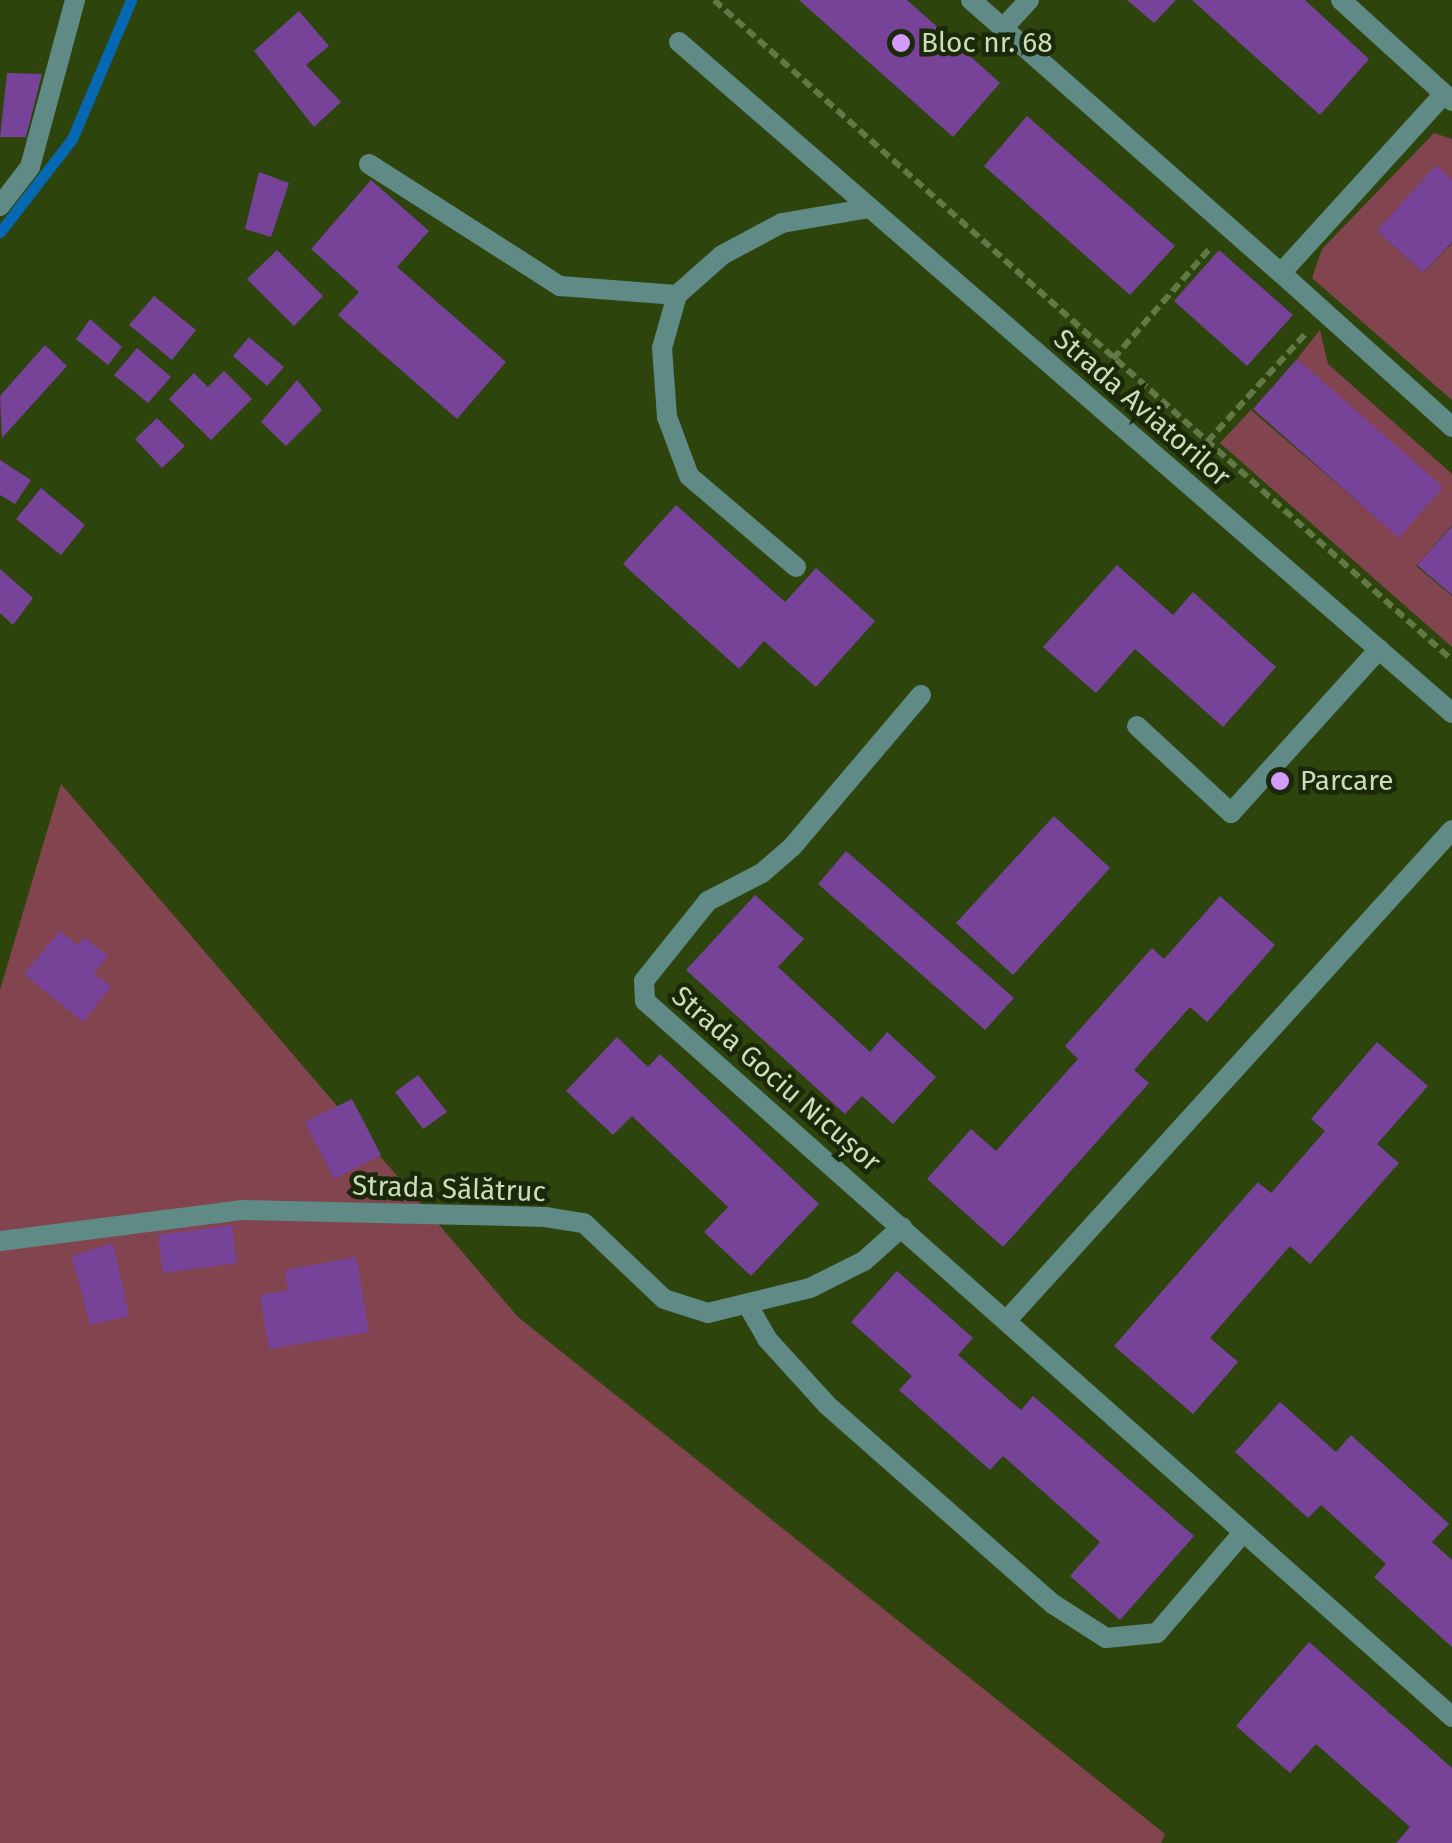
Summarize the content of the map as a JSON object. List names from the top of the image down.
{
  "streets": {
    "street": ["Strada Aviatorilor", "Strada Gociu Nicușor", "Strada Sălătruc"]
  },
  "crossings": [
    ["Strada Gociu Nicușor", "Strada Sălătruc"]
  ],
  "places": ["Bloc nr. 68", "Parcare"]
}
